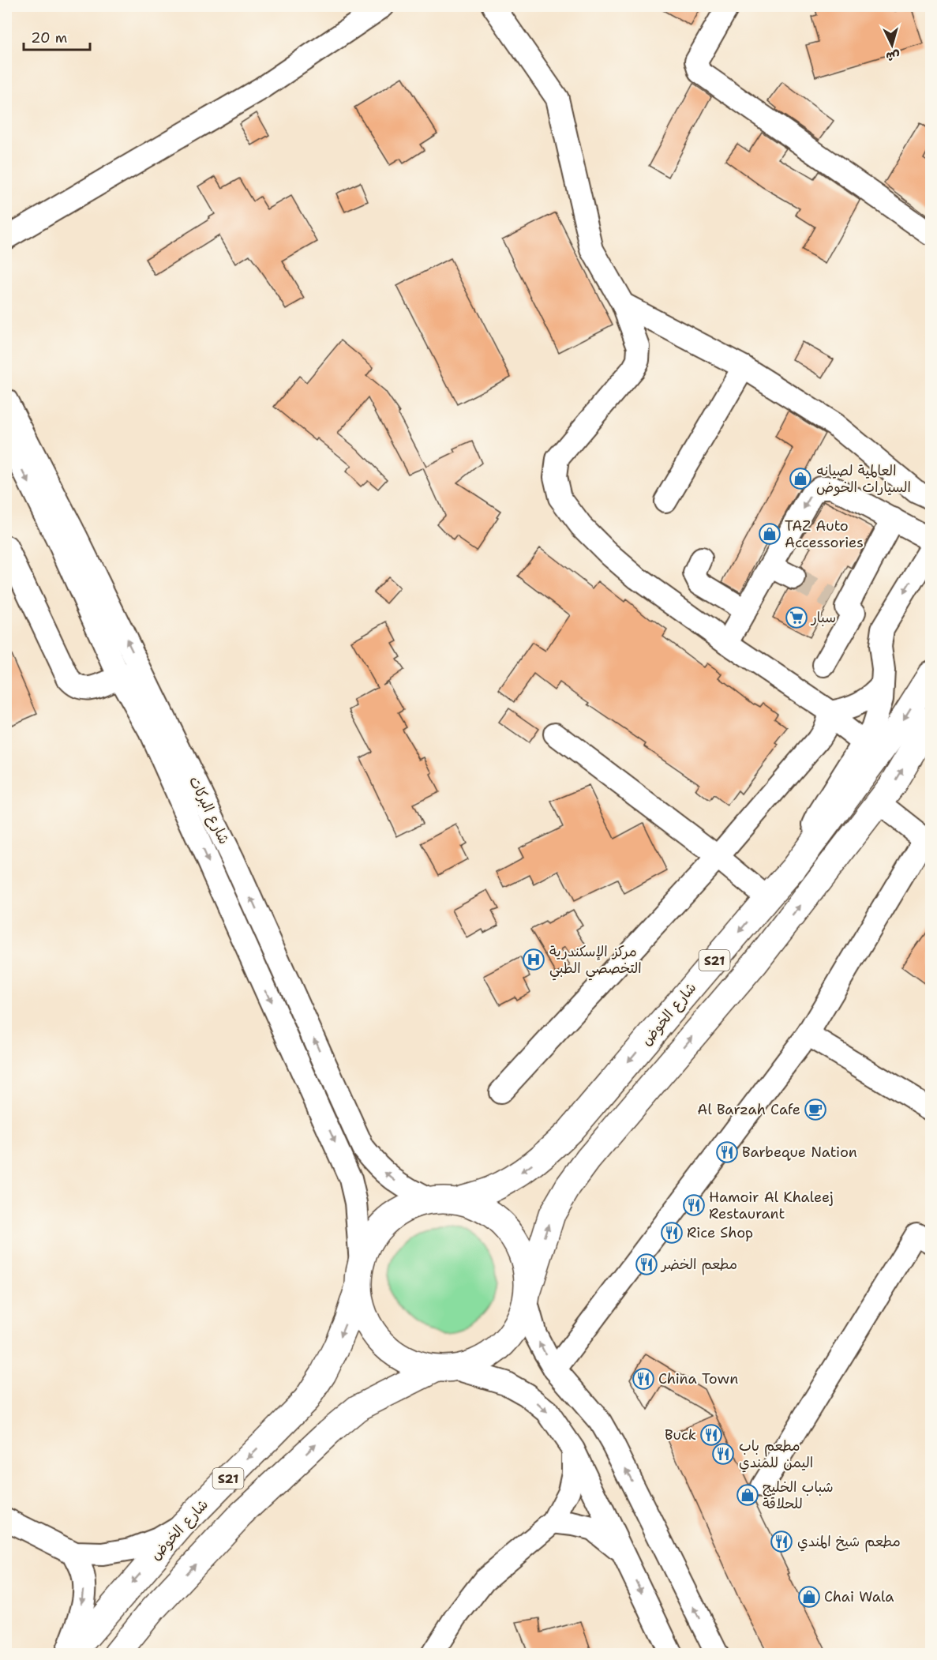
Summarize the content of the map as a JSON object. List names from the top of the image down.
{
  "streets": {
    "main road": ["S21", "شارع الخوض"],
    "street": ["شارع البركات"]
  },
  "crossings": [
    ["شارع البركات", "S21"],
    ["شارع البركات", "شارع الخوض"],
    ["S21", "شارع الخوض"]
  ],
  "places": {
    "shop": [
      "العالمية لصيانه السيارات الخوض",
      "TAZ Auto Accessories",
      "شباب الخليج للحلاقة",
      "Chai Wala"
    ],
    "supermarket": ["سبار"],
    "hospital": ["مركز الإسكندرية التخصصي الطبي"],
    "cafe": ["Al Barzah Cafe"],
    "restaurant": [
      "Barbeque Nation",
      "Hamoir Al Khaleej Restaurant",
      "Rice Shop",
      "مطعم الخضر",
      "China Town",
      "Buck",
      "مطعم باب اليمن للمندي",
      "مطعم شيخ المندي"
    ]
  },
  "scale_bar": "20 m",
  "north": "bottom"
}
